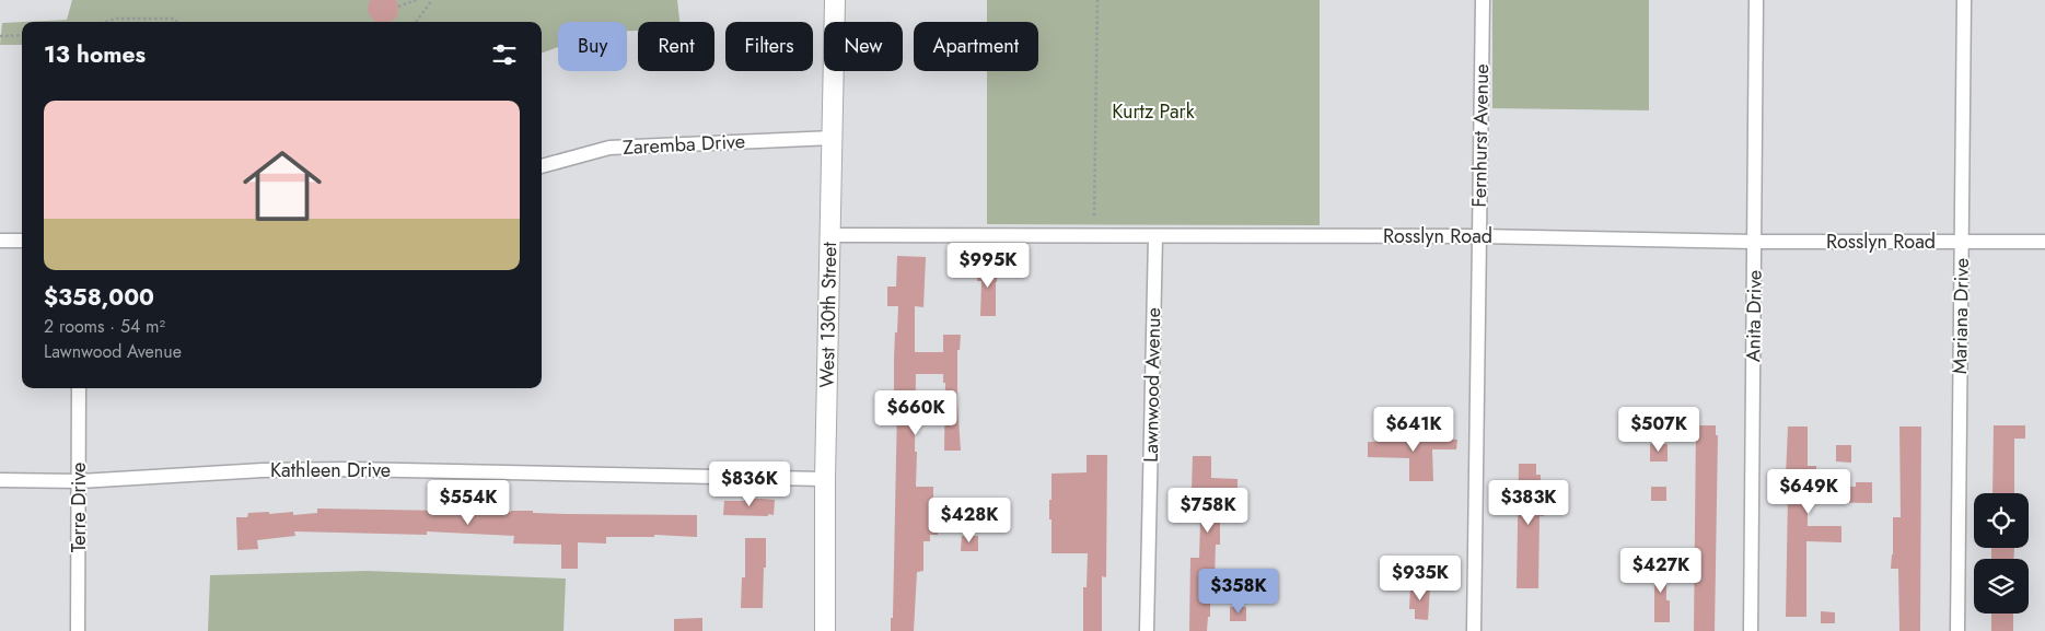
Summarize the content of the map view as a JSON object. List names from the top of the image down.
{
  "streets": {
    "main road": ["West 130th Street"],
    "street": [
      "Fernhurst Avenue",
      "Zaremba Drive",
      "Rosslyn Road",
      "Anita Drive",
      "Mariana Drive",
      "Lawnwood Avenue",
      "Kathleen Drive",
      "Terre Drive"
    ]
  },
  "crossings": [
    ["Fernhurst Avenue", "Rosslyn Road"],
    ["Zaremba Drive", "West 130th Street"],
    ["Rosslyn Road", "West 130th Street"],
    ["Rosslyn Road", "Anita Drive"],
    ["Rosslyn Road", "Mariana Drive"],
    ["Rosslyn Road", "Lawnwood Avenue"],
    ["West 130th Street", "Kathleen Drive"],
    ["Kathleen Drive", "Terre Drive"]
  ],
  "parks": ["Kurtz Park"],
  "page": {
    "chip": [
      "Buy",
      "Rent",
      "Filters",
      "New",
      "Apartment"
    ],
    "heading": "13 homes",
    "list": [
      {
        "name": "$358,000",
        "note": "2 rooms · 54 m² · Lawnwood Avenue"
      }
    ],
    "price": [
      "$995K",
      "$660K",
      "$641K",
      "$507K",
      "$836K",
      "$649K",
      "$554K",
      "$383K",
      "$758K",
      "$428K",
      "$427K",
      "$935K",
      "$358K"
    ]
  }
}
